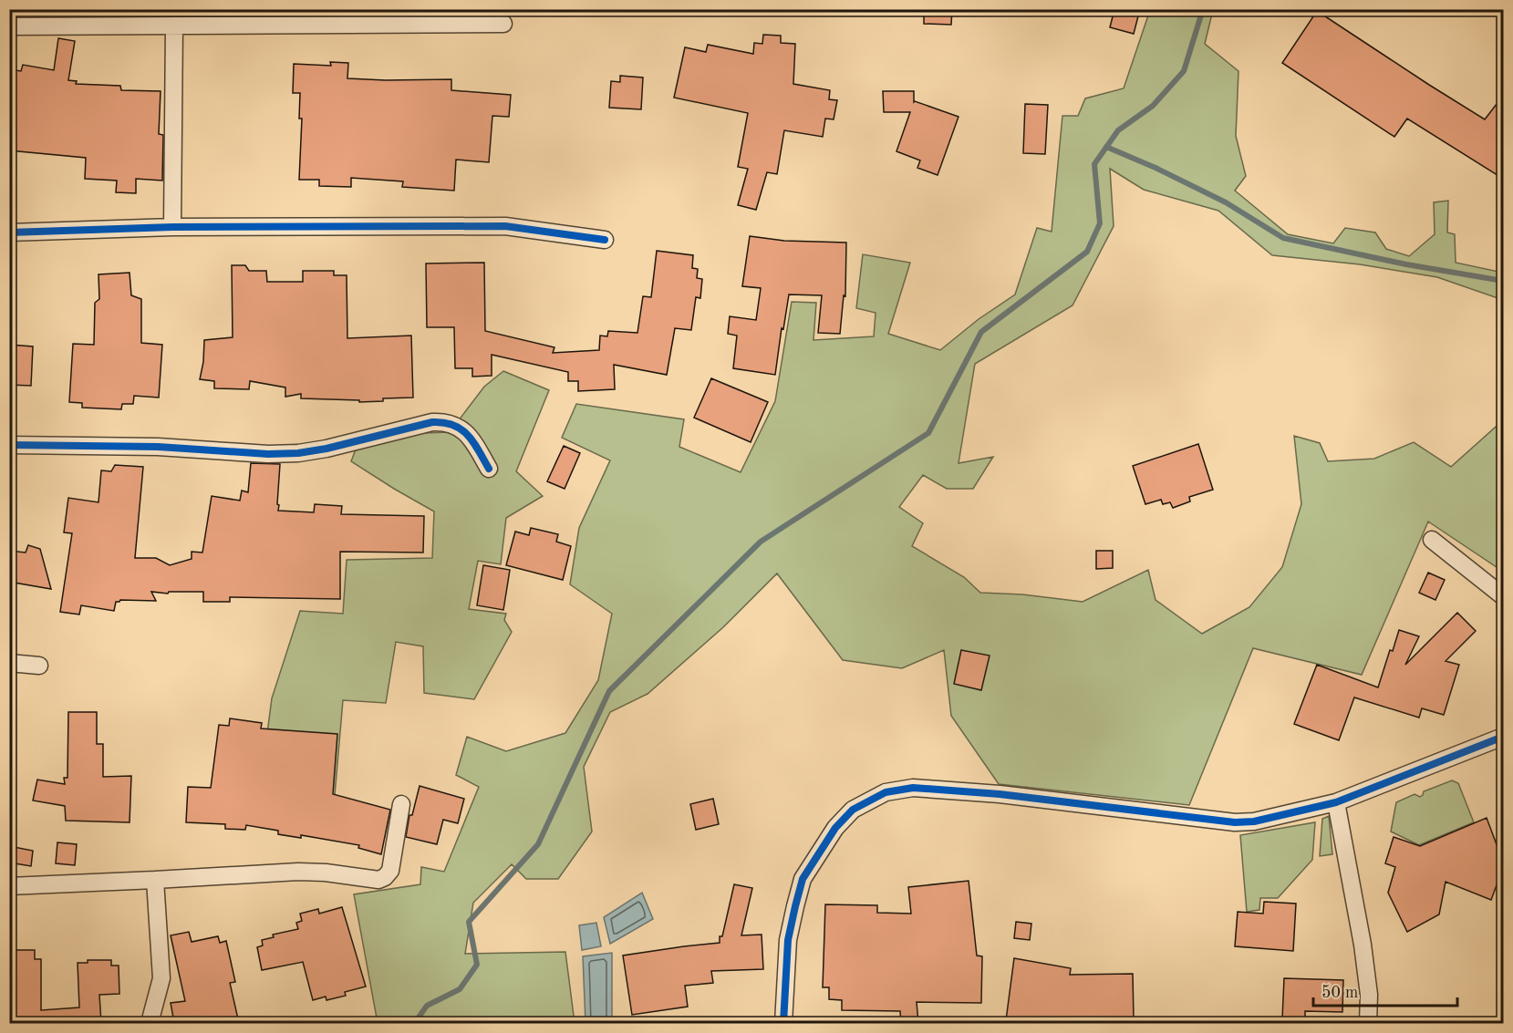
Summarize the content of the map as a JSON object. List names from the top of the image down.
{
  "scale_bar": "50 m"
}
